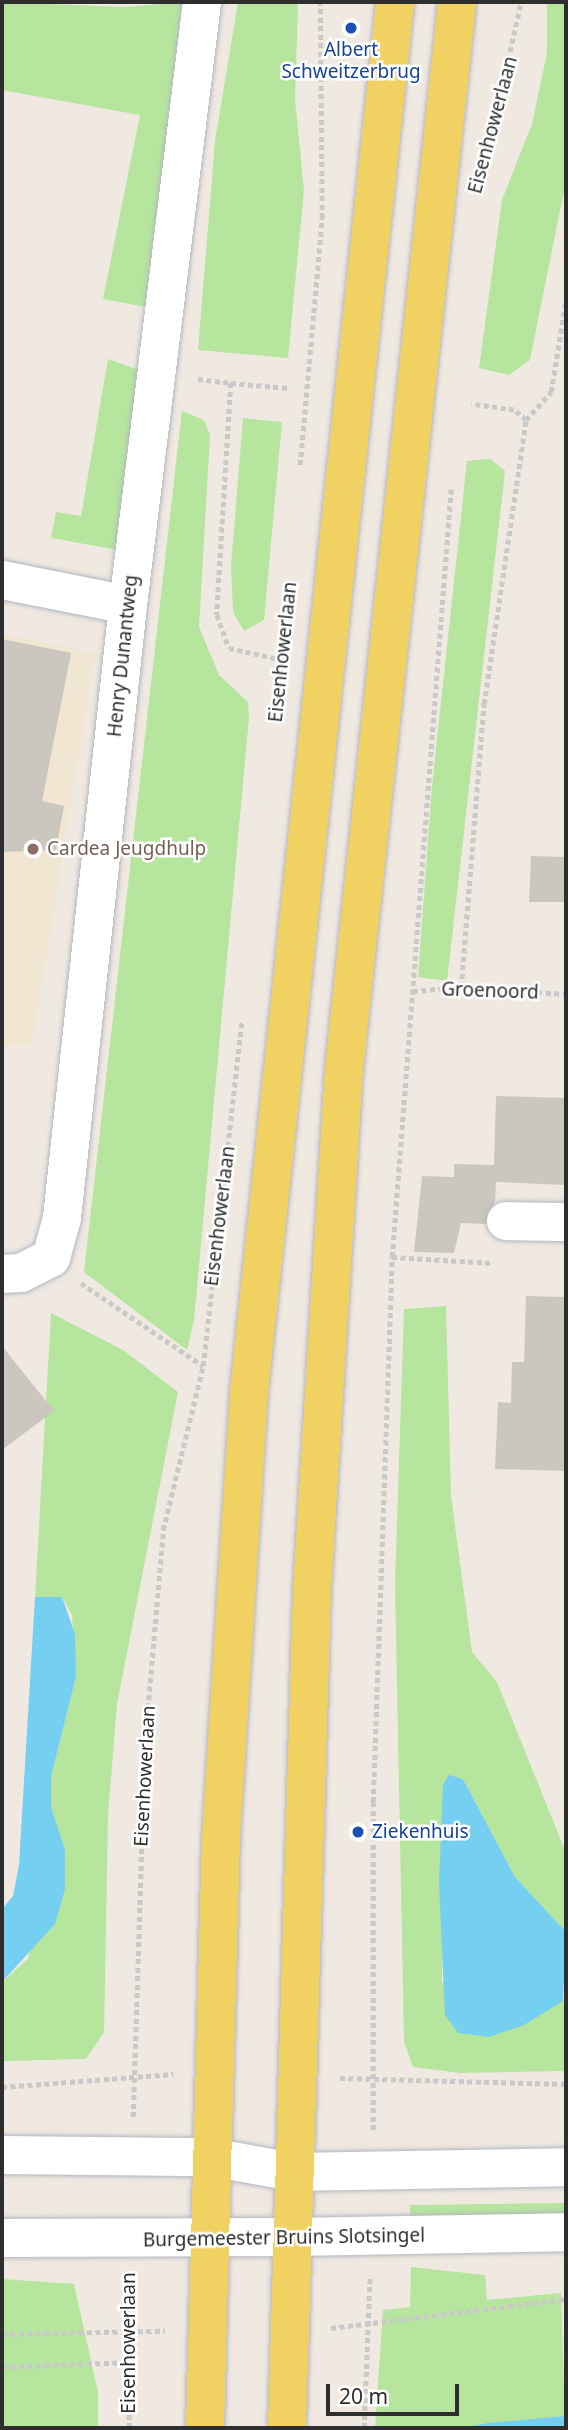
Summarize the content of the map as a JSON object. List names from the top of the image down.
{
  "streets": {
    "main road": ["Eisenhowerlaan"],
    "street": ["Henry Dunantweg", "Burgemeester Bruins Slotsingel"],
    "path": ["Groenoord"]
  },
  "crossings": [
    ["Eisenhowerlaan", "Burgemeester Bruins Slotsingel"]
  ],
  "places": ["Albert Schweitzerbrug", "Cardea Jeugdhulp", "Ziekenhuis"],
  "scale_bar": "20 m"
}
